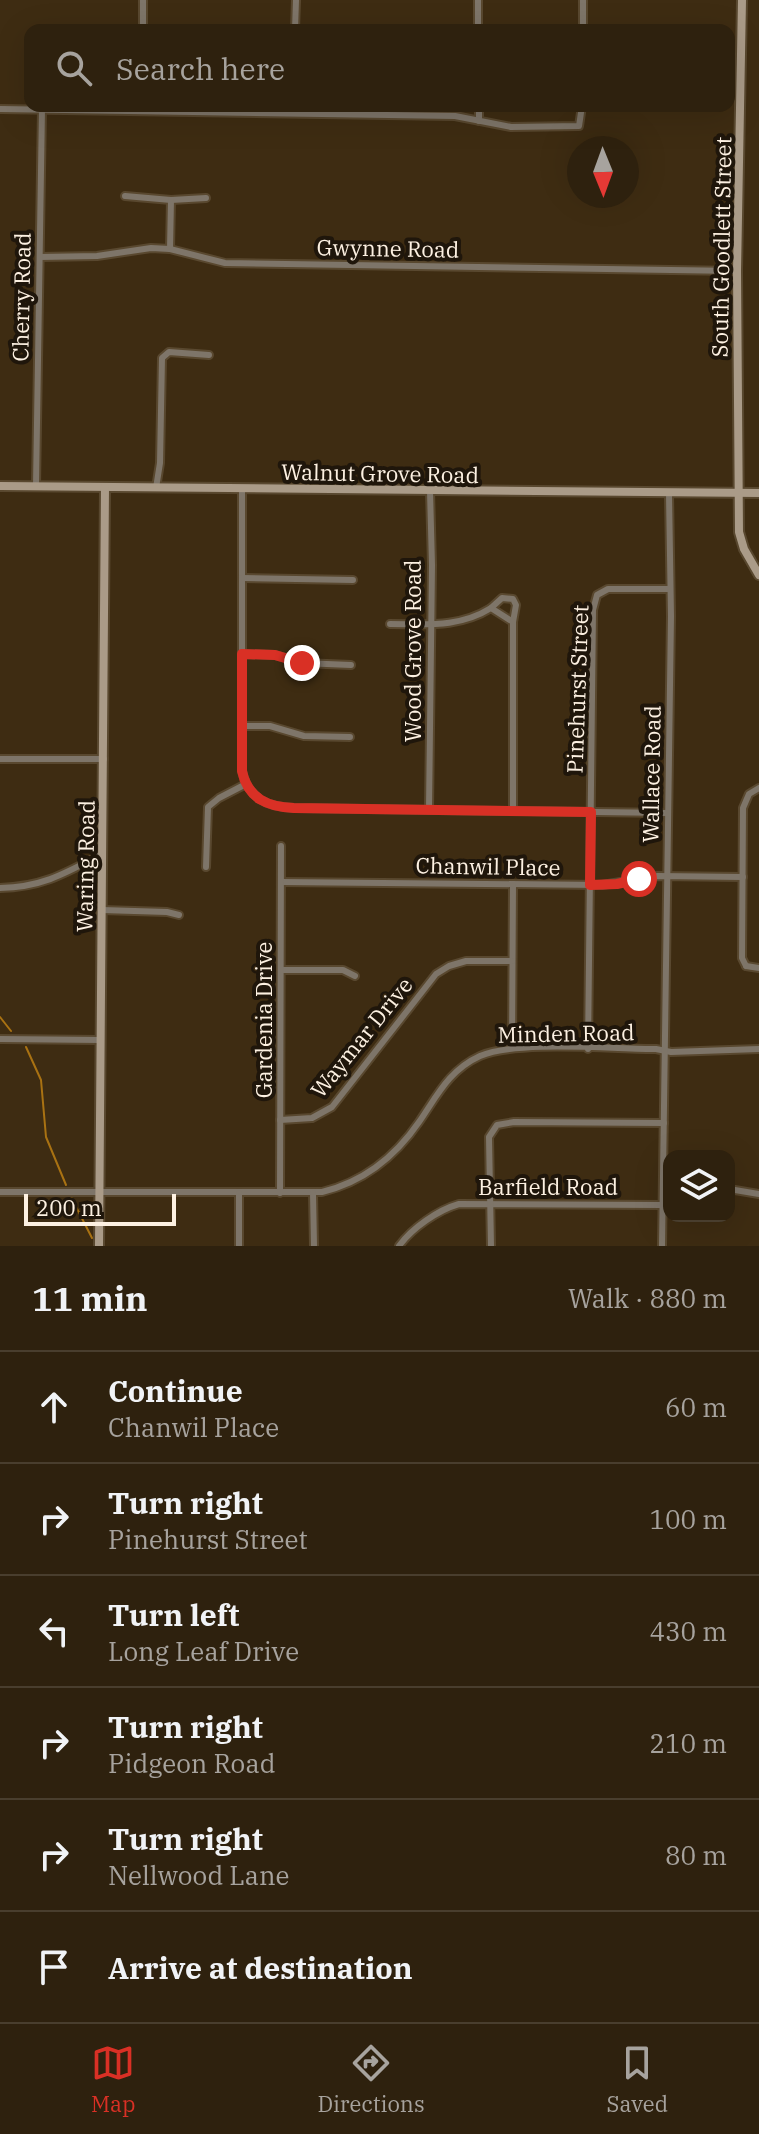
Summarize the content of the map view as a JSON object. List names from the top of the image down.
{
  "streets": {
    "main road": ["South Goodlett Street", "Walnut Grove Road", "Waring Road"],
    "street": [
      "Gwynne Road",
      "Cherry Road",
      "Wood Grove Road",
      "Pinehurst Street",
      "Wallace Road",
      "Chanwil Place",
      "Gardenia Drive",
      "Minden Road",
      "Waymar Drive",
      "Barfield Road"
    ]
  },
  "crossings": [
    ["South Goodlett Street", "Gwynne Road"],
    ["South Goodlett Street", "Walnut Grove Road"],
    ["Gwynne Road", "Cherry Road"],
    ["Cherry Road", "Walnut Grove Road"],
    ["Walnut Grove Road", "Wood Grove Road"],
    ["Walnut Grove Road", "Wallace Road"],
    ["Walnut Grove Road", "Waring Road"],
    ["Pinehurst Street", "Wallace Road"],
    ["Pinehurst Street", "Chanwil Place"],
    ["Pinehurst Street", "Minden Road"],
    ["Wallace Road", "Chanwil Place"],
    ["Wallace Road", "Minden Road"],
    ["Wallace Road", "Barfield Road"],
    ["Waring Road", "Minden Road"],
    ["Chanwil Place", "Gardenia Drive"],
    ["Gardenia Drive", "Minden Road"],
    ["Gardenia Drive", "Waymar Drive"]
  ],
  "scale_bar": "200 m",
  "north": "bottom",
  "page": {
    "search": "Search here",
    "scale": "200 m",
    "heading": ["11 min", "Walk · 880 m"],
    "list": [
      ["Continue", "Chanwil Place", "60 m"],
      ["Turn right", "Pinehurst Street", "100 m"],
      ["Turn left", "Long Leaf Drive", "430 m"],
      ["Turn right", "Pidgeon Road", "210 m"],
      ["Turn right", "Nellwood Lane", "80 m"],
      "Arrive at destination"
    ],
    "nav": ["Map", "Directions", "Saved"]
  }
}
